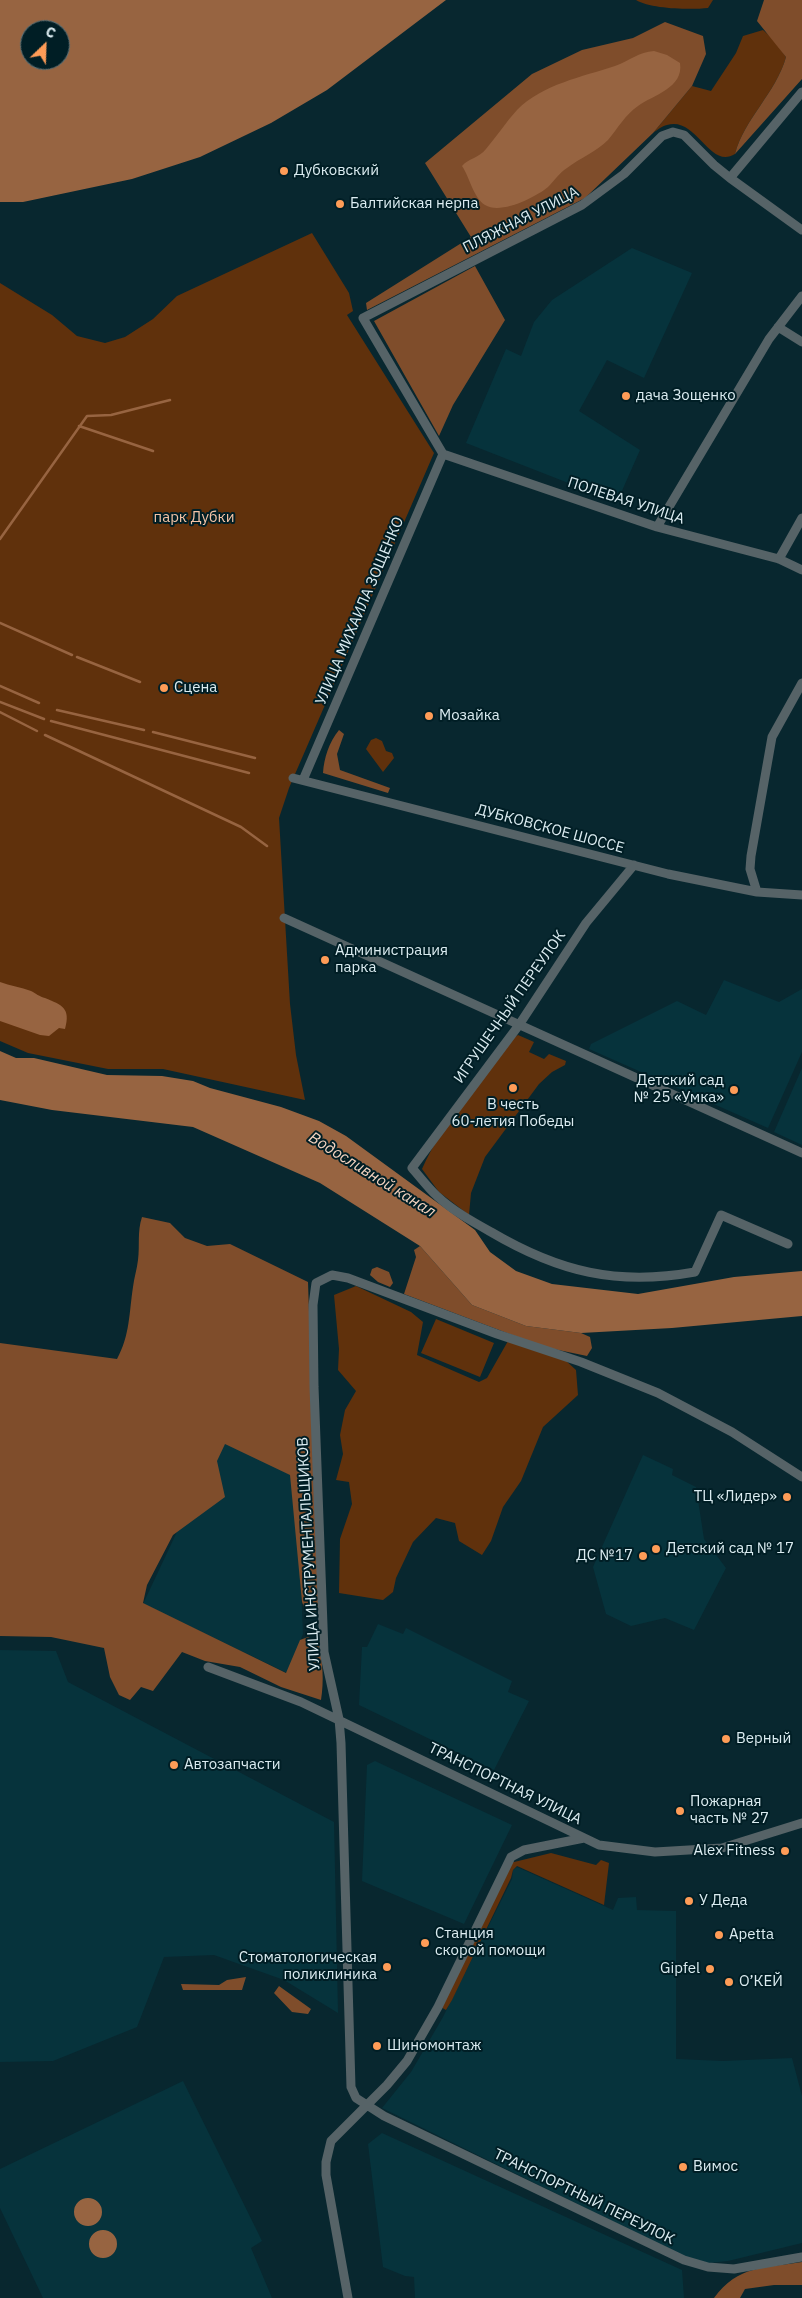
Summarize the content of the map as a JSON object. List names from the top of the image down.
{
  "streets": {
    "street": [
      "ПЛЯЖНАЯ УЛИЦА",
      "ПОЛЕВАЯ УЛИЦА",
      "УЛИЦА МИХАИЛА ЗОЩЕНКО",
      "ДУБКОВСКОЕ ШОССЕ",
      "ИГРУШЕЧНЫЙ ПЕРЕУЛОК",
      "УЛИЦА ИНСТРУМЕНТАЛЬЩИКОВ",
      "ТРАНСПОРТНАЯ УЛИЦА",
      "ТРАНСПОРТНЫЙ ПЕРЕУЛОК"
    ]
  },
  "crossings": [
    ["ПЛЯЖНАЯ УЛИЦА", "ПОЛЕВАЯ УЛИЦА"],
    ["ПЛЯЖНАЯ УЛИЦА", "УЛИЦА МИХАИЛА ЗОЩЕНКО"],
    ["ПОЛЕВАЯ УЛИЦА", "УЛИЦА МИХАИЛА ЗОЩЕНКО"],
    ["УЛИЦА МИХАИЛА ЗОЩЕНКО", "ДУБКОВСКОЕ ШОССЕ"],
    ["ДУБКОВСКОЕ ШОССЕ", "ИГРУШЕЧНЫЙ ПЕРЕУЛОК"],
    ["УЛИЦА ИНСТРУМЕНТАЛЬЩИКОВ", "ТРАНСПОРТНАЯ УЛИЦА"],
    ["УЛИЦА ИНСТРУМЕНТАЛЬЩИКОВ", "ТРАНСПОРТНЫЙ ПЕРЕУЛОК"]
  ],
  "water": ["Водосливной канал"],
  "parks": ["парк Дубки"],
  "places": [
    "Дубковский",
    "Балтийская нерпа",
    "дача Зощенко",
    "Сцена",
    "Мозайка",
    "Администрация парка",
    "В честь 60-летия Победы",
    "Детский сад № 25 «Умка»",
    "ТЦ «Лидер»",
    "Детский сад № 17",
    "ДС №17",
    "Верный",
    "Автозапчасти",
    "Пожарная часть № 27",
    "Alex Fitness",
    "У Деда",
    "Apetta",
    "Станция скорой помощи",
    "Стоматологическая поликлиника",
    "Gipfel",
    "О’КЕЙ",
    "Шиномонтаж",
    "Вимос"
  ],
  "north": "top right"
}
